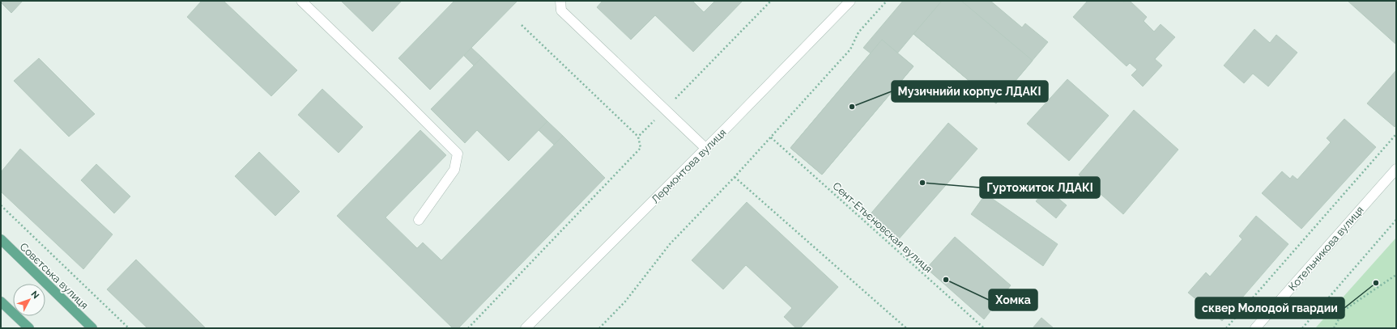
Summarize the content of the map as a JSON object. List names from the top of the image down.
{
  "streets": {
    "main road": ["Совєтська вулиця"],
    "street": ["Лермонтова вулиця", "Котельникова вулиця"],
    "path": ["Сент-Етьєновская вулиця"]
  },
  "places": [
    "Музичнийи корпус ЛДАКІ",
    "Гуртожиток ЛДАКІ",
    "Хомка",
    "сквер Молодой гвардии"
  ],
  "north": "top right"
}
